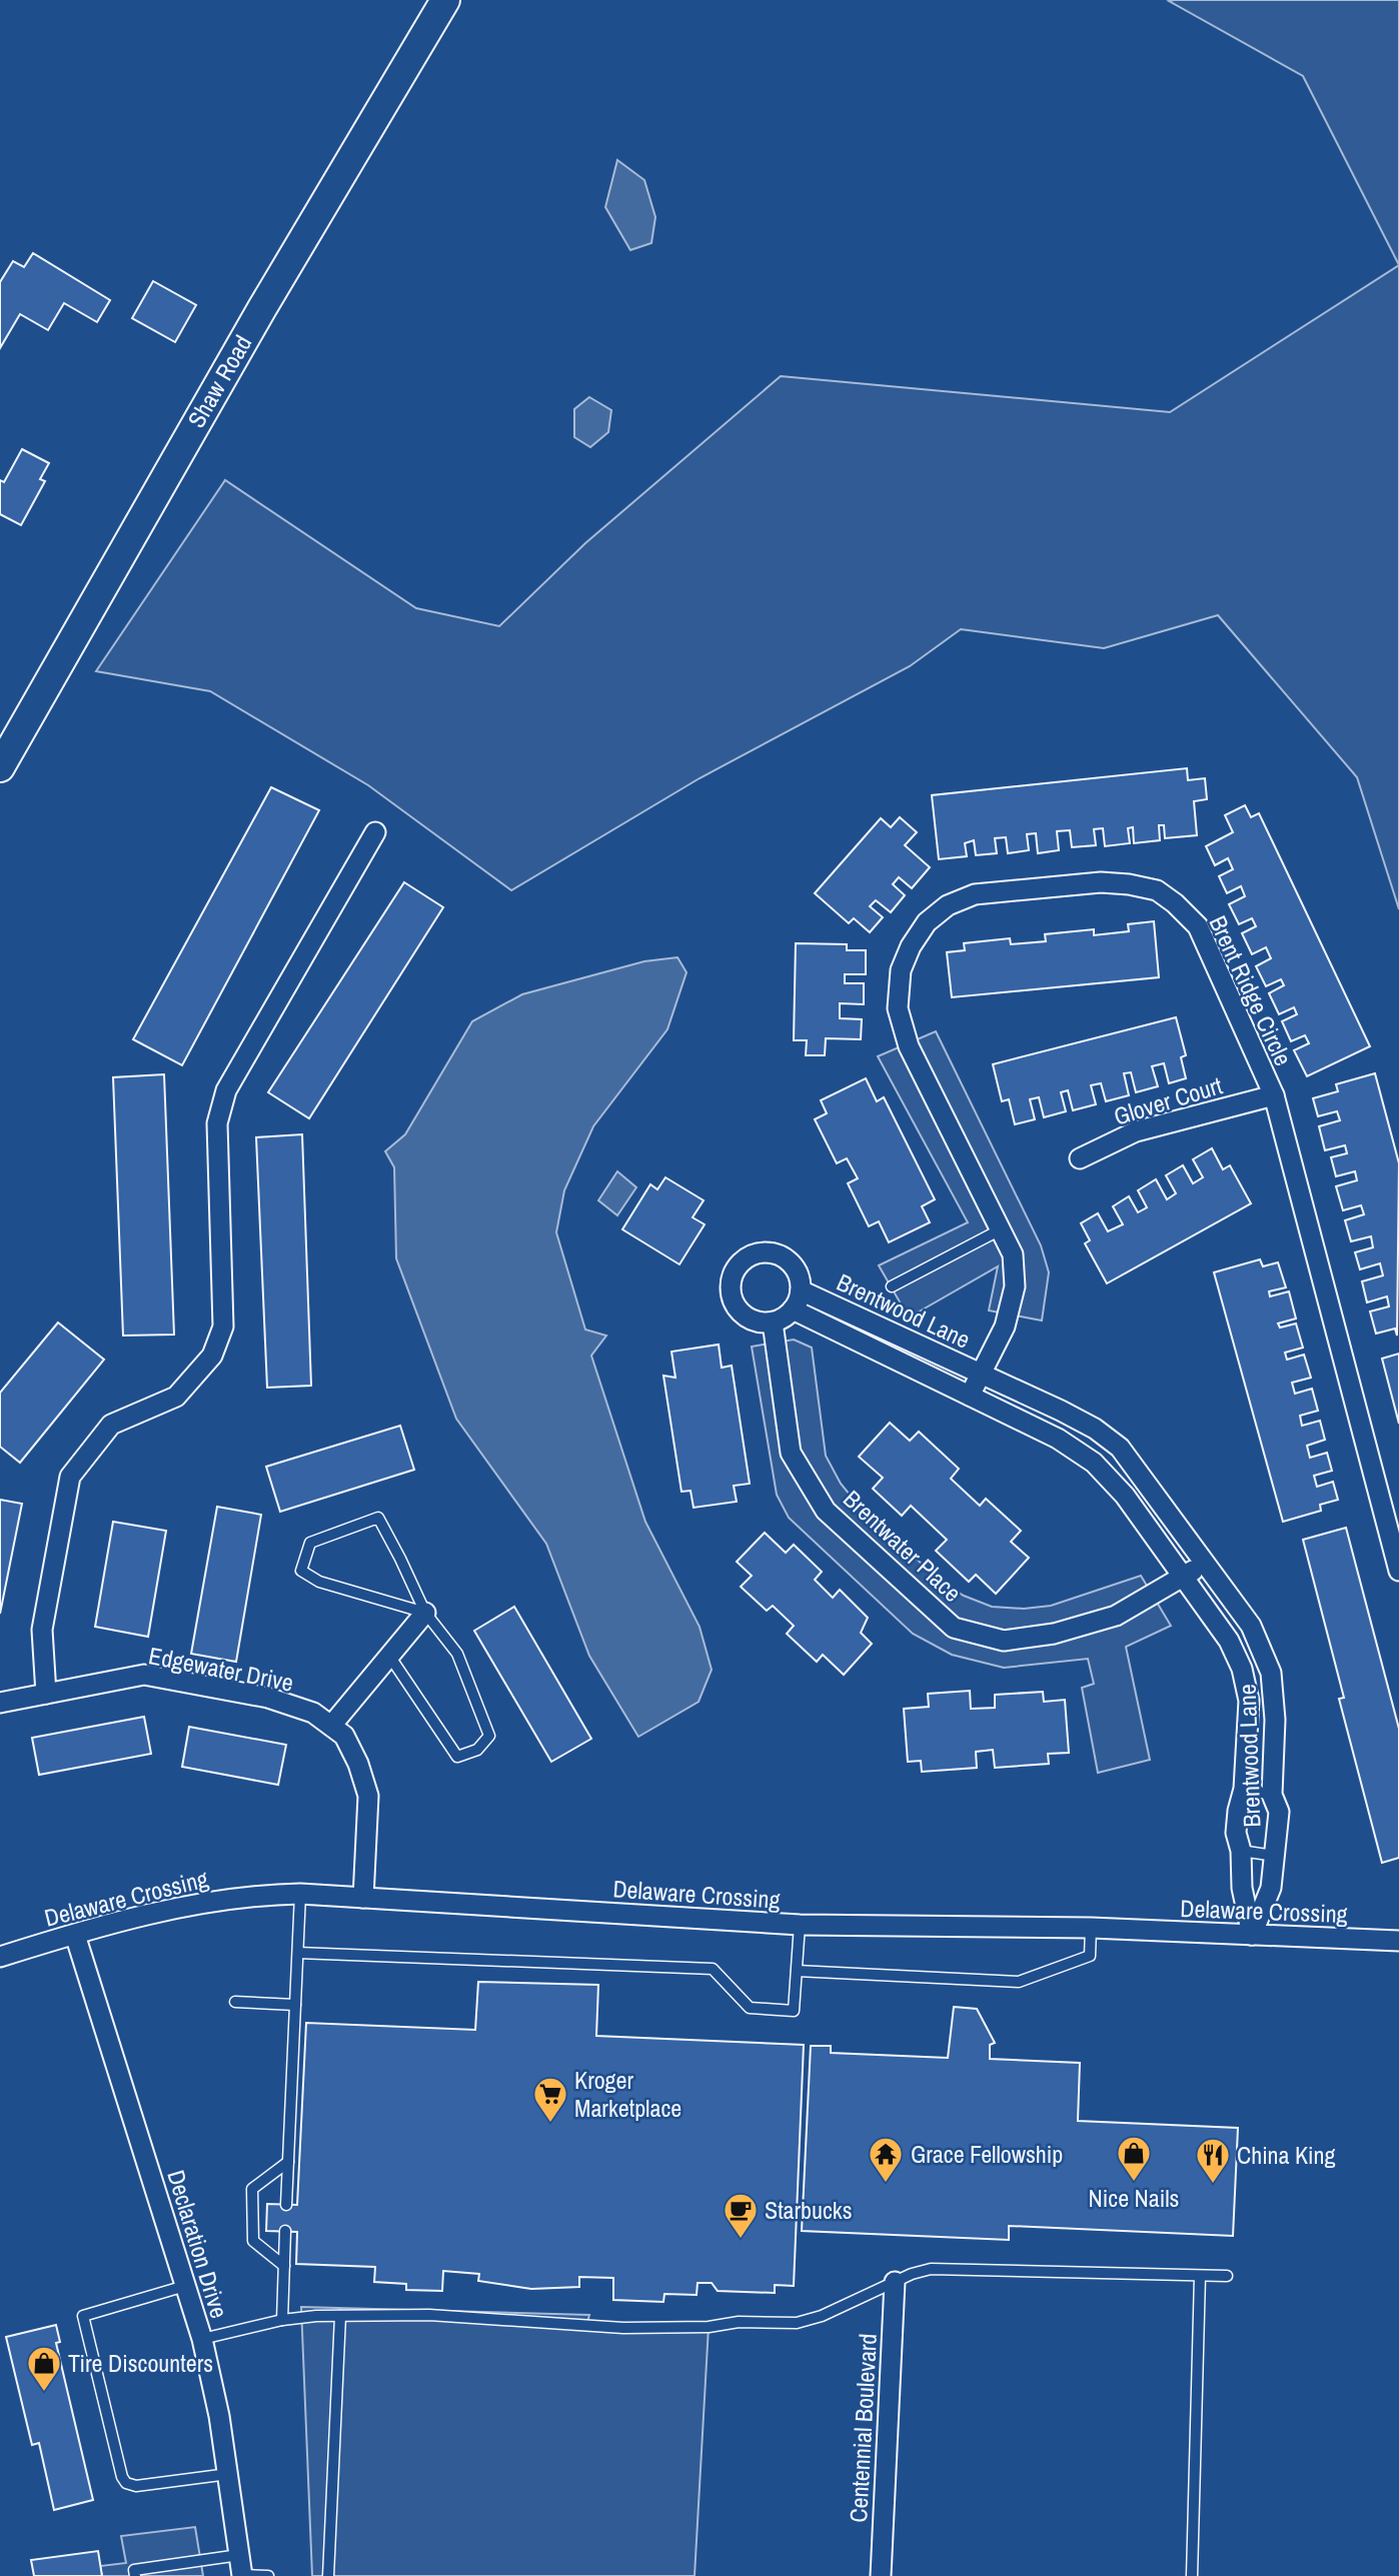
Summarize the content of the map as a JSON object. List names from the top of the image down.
{
  "streets": {
    "main road": ["Shaw Road"],
    "street": [
      "Brent Ridge Circle",
      "Glover Court",
      "Brentwood Lane",
      "Brentwater Place",
      "Edgewater Drive",
      "Delaware Crossing",
      "Declaration Drive",
      "Centennial Boulevard"
    ]
  },
  "crossings": [
    ["Brent Ridge Circle", "Glover Court"],
    ["Brent Ridge Circle", "Brentwood Lane"],
    ["Brentwood Lane", "Brentwater Place"],
    ["Brentwood Lane", "Delaware Crossing"],
    ["Edgewater Drive", "Delaware Crossing"],
    ["Delaware Crossing", "Declaration Drive"]
  ],
  "places": {
    "supermarket": ["Kroger Marketplace"],
    "shop": ["Nice Nails", "Tire Discounters"],
    "temple": ["Grace Fellowship"],
    "restaurant": ["China King"],
    "cafe": ["Starbucks"]
  }
}
